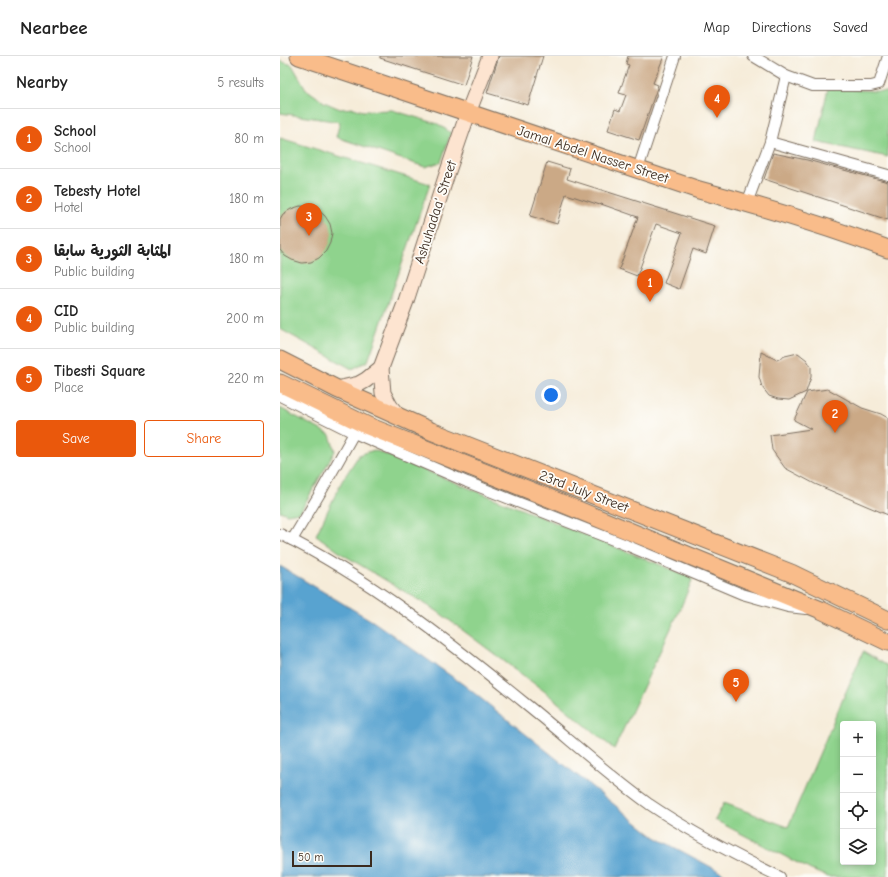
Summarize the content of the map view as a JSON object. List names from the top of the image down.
{
  "streets": {
    "main road": ["Jamal Abdel Nasser Street", "23rd July Street"],
    "street": ["Ashuhadaa' Street"]
  },
  "crossings": [
    ["Jamal Abdel Nasser Street", "Ashuhadaa' Street"],
    ["Ashuhadaa' Street", "23rd July Street"]
  ],
  "scale_bar": "50 m",
  "page": {
    "header": "Nearbee",
    "nav": ["Map", "Directions", "Saved"],
    "heading": ["Nearby", "5 results"],
    "pins": [
      "4",
      "3",
      "1",
      "2",
      "5"
    ],
    "list": [
      {
        "mark": "1",
        "name": "School",
        "note": "School",
        "value": "80 m"
      },
      {
        "mark": "2",
        "name": "Tebesty Hotel",
        "note": "Hotel",
        "value": "180 m"
      },
      {
        "mark": "3",
        "name": "المثابة الثورية سابقا",
        "note": "Public building",
        "value": "180 m"
      },
      {
        "mark": "4",
        "name": "CID",
        "note": "Public building",
        "value": "200 m"
      },
      {
        "mark": "5",
        "name": "Tibesti Square",
        "note": "Place",
        "value": "220 m"
      }
    ],
    "buttons": ["Save", "Share"],
    "map_buttons": ["+", "−"],
    "scale": "50 m"
  }
}
